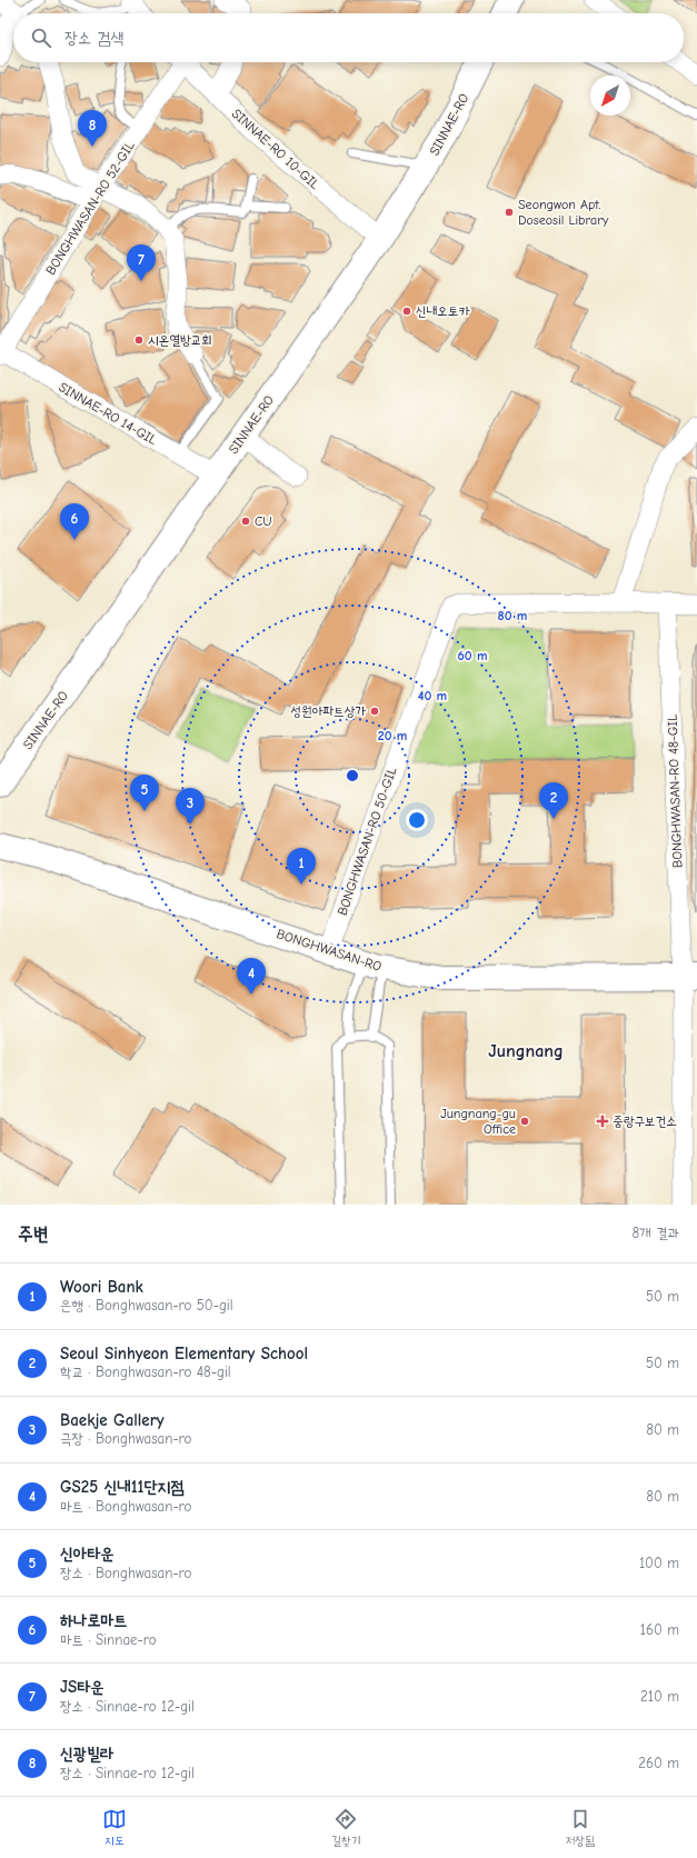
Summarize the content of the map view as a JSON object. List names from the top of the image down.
{
  "streets": {
    "main road": ["SINNAE-RO", "BONGHWASAN-RO"],
    "street": [
      "SINNAE-RO 10-GIL",
      "BONGHWASAN-RO 52-GIL",
      "SINNAE-RO 14-GIL",
      "BONGHWASAN-RO 48-GIL",
      "BONGHWASAN-RO 50-GIL"
    ]
  },
  "crossings": [
    ["SINNAE-RO", "SINNAE-RO 10-GIL"],
    ["SINNAE-RO", "SINNAE-RO 14-GIL"],
    ["BONGHWASAN-RO 52-GIL", "SINNAE-RO 14-GIL"],
    ["BONGHWASAN-RO 48-GIL", "BONGHWASAN-RO"],
    ["BONGHWASAN-RO 50-GIL", "BONGHWASAN-RO"]
  ],
  "districts": ["Jungnang"],
  "places": {
    "other": [
      "Seongwon Apt. Doseosil Library",
      "신내오토카",
      "시온열방교회",
      "CU",
      "성원아파트상가",
      "Jungnang-gu Office"
    ],
    "health": ["중랑구보건소"]
  },
  "north": "bottom left",
  "page": {
    "search": "장소 검색",
    "pins": [
      "8",
      "7",
      "6",
      "5",
      "2",
      "3",
      "1",
      "4"
    ],
    "heading": ["주변", "8개 결과"],
    "list": [
      {
        "mark": "1",
        "name": "Woori Bank",
        "note": "은행 · Bonghwasan-ro 50-gil",
        "value": "50 m"
      },
      {
        "mark": "2",
        "name": "Seoul Sinhyeon Elementary School",
        "note": "학교 · Bonghwasan-ro 48-gil",
        "value": "50 m"
      },
      {
        "mark": "3",
        "name": "Baekje Gallery",
        "note": "극장 · Bonghwasan-ro",
        "value": "80 m"
      },
      {
        "mark": "4",
        "name": "GS25 신내11단지점",
        "note": "마트 · Bonghwasan-ro",
        "value": "80 m"
      },
      {
        "mark": "5",
        "name": "신아타운",
        "note": "장소 · Bonghwasan-ro",
        "value": "100 m"
      },
      {
        "mark": "6",
        "name": "하나로마트",
        "note": "마트 · Sinnae-ro",
        "value": "160 m"
      },
      {
        "mark": "7",
        "name": "JS타운",
        "note": "장소 · Sinnae-ro 12-gil",
        "value": "210 m"
      },
      {
        "mark": "8",
        "name": "신광빌라",
        "note": "장소 · Sinnae-ro 12-gil",
        "value": "260 m"
      }
    ],
    "nav": ["지도", "길찾기", "저장됨"]
  },
  "rings": [
    "80 m",
    "60 m",
    "40 m",
    "20 m"
  ]
}
